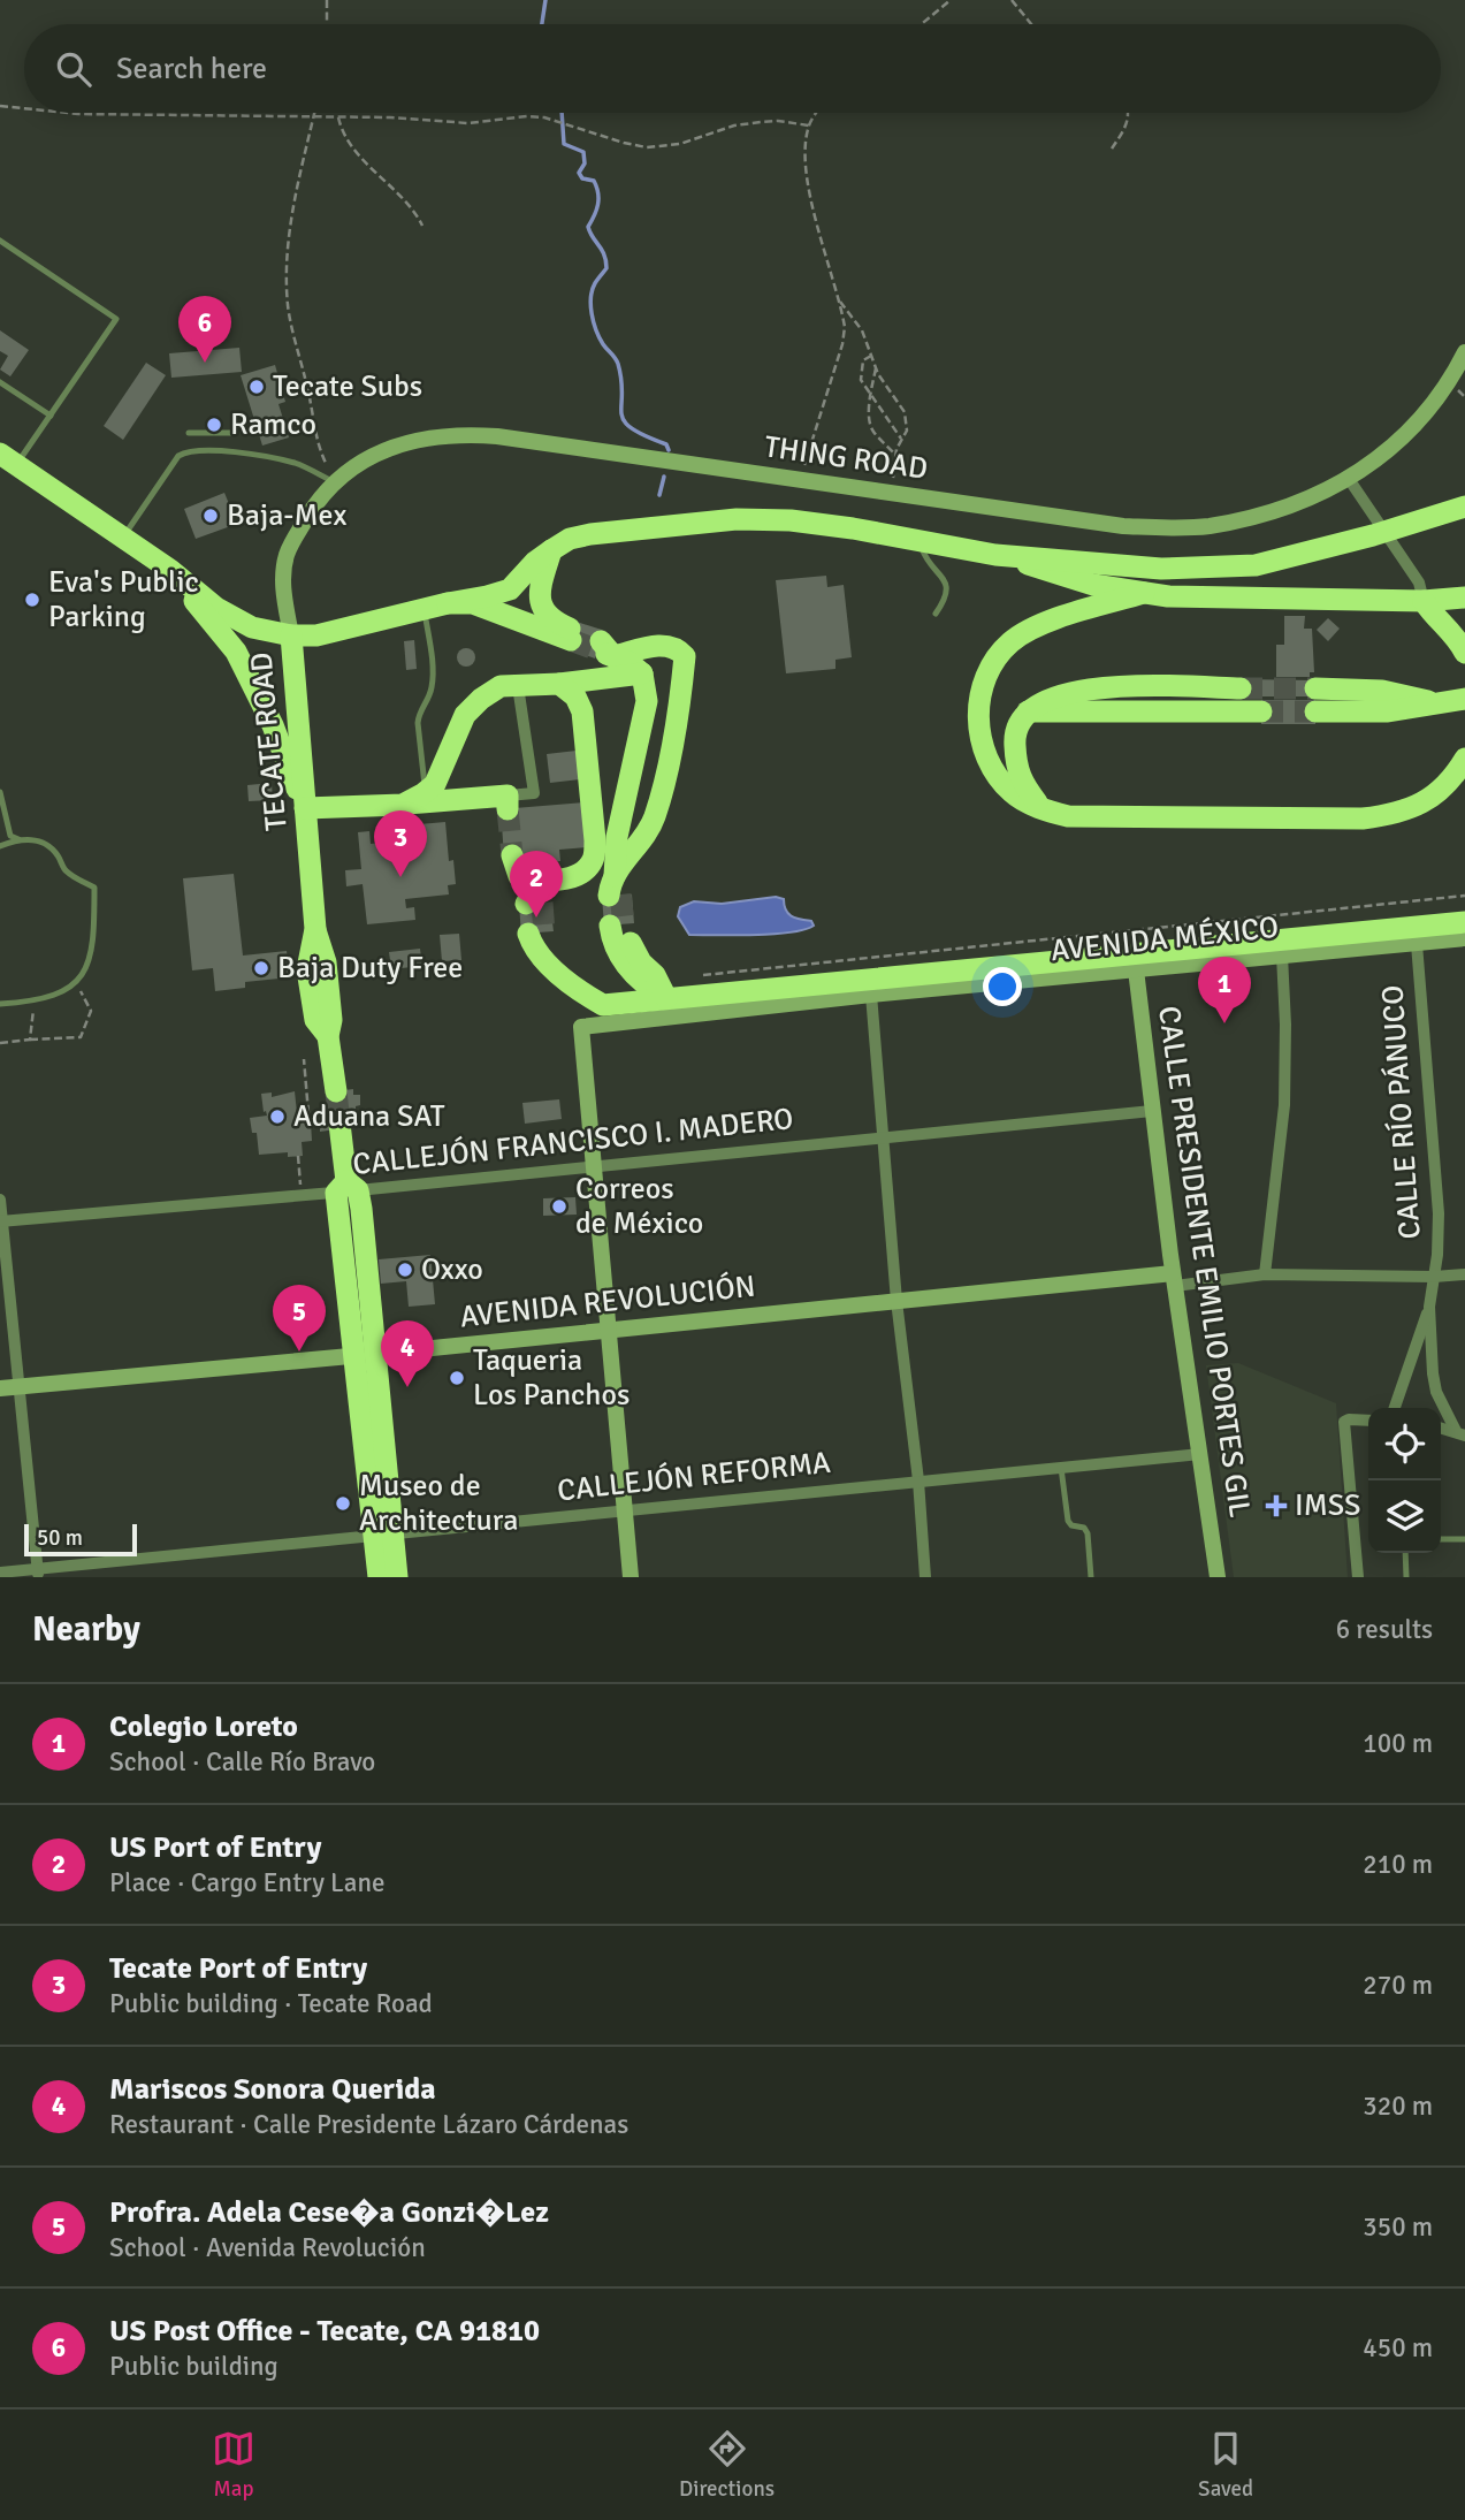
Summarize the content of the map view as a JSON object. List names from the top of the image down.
{
  "streets": {
    "highway": ["TECATE ROAD"],
    "street": [
      "THING ROAD",
      "AVENIDA MÉXICO",
      "CALLE RÍO PÁNUCO",
      "CALLEJÓN FRANCISCO I. MADERO",
      "CALLE PRESIDENTE EMILIO PORTES GIL",
      "AVENIDA REVOLUCIÓN",
      "CALLEJÓN REFORMA"
    ]
  },
  "crossings": [
    ["THING ROAD", "TECATE ROAD"],
    ["AVENIDA MÉXICO", "CALLE RÍO PÁNUCO"],
    ["AVENIDA MÉXICO", "CALLEJÓN FRANCISCO I. MADERO"],
    ["AVENIDA MÉXICO", "CALLE PRESIDENTE EMILIO PORTES GIL"],
    ["CALLEJÓN FRANCISCO I. MADERO", "CALLE PRESIDENTE EMILIO PORTES GIL"],
    ["CALLE PRESIDENTE EMILIO PORTES GIL", "AVENIDA REVOLUCIÓN"],
    ["CALLE PRESIDENTE EMILIO PORTES GIL", "CALLEJÓN REFORMA"]
  ],
  "places": {
    "other": [
      "Tecate Subs",
      "Ramco",
      "Baja-Mex",
      "Eva's Public Parking",
      "Baja Duty Free",
      "Aduana SAT",
      "Correos de México",
      "Oxxo",
      "Taqueria Los Panchos",
      "Museo de Architectura"
    ],
    "health": ["IMSS"]
  },
  "scale_bar": "50 m",
  "page": {
    "search": "Search here",
    "pins": [
      "6",
      "3",
      "2",
      "1",
      "5",
      "4"
    ],
    "scale": "50 m",
    "heading": ["Nearby", "6 results"],
    "list": [
      {
        "mark": "1",
        "name": "Colegio Loreto",
        "note": "School · Calle Río Bravo",
        "value": "100 m"
      },
      {
        "mark": "2",
        "name": "US Port of Entry",
        "note": "Place · Cargo Entry Lane",
        "value": "210 m"
      },
      {
        "mark": "3",
        "name": "Tecate Port of Entry",
        "note": "Public building · Tecate Road",
        "value": "270 m"
      },
      {
        "mark": "4",
        "name": "Mariscos Sonora Querida",
        "note": "Restaurant · Calle Presidente Lázaro Cárdenas",
        "value": "320 m"
      },
      {
        "mark": "5",
        "name": "Profra. Adela Cese�a Gonzi�Lez",
        "note": "School · Avenida Revolución",
        "value": "350 m"
      },
      {
        "mark": "6",
        "name": "US Post Office - Tecate, CA 91810",
        "note": "Public building",
        "value": "450 m"
      }
    ],
    "nav": ["Map", "Directions", "Saved"]
  }
}
